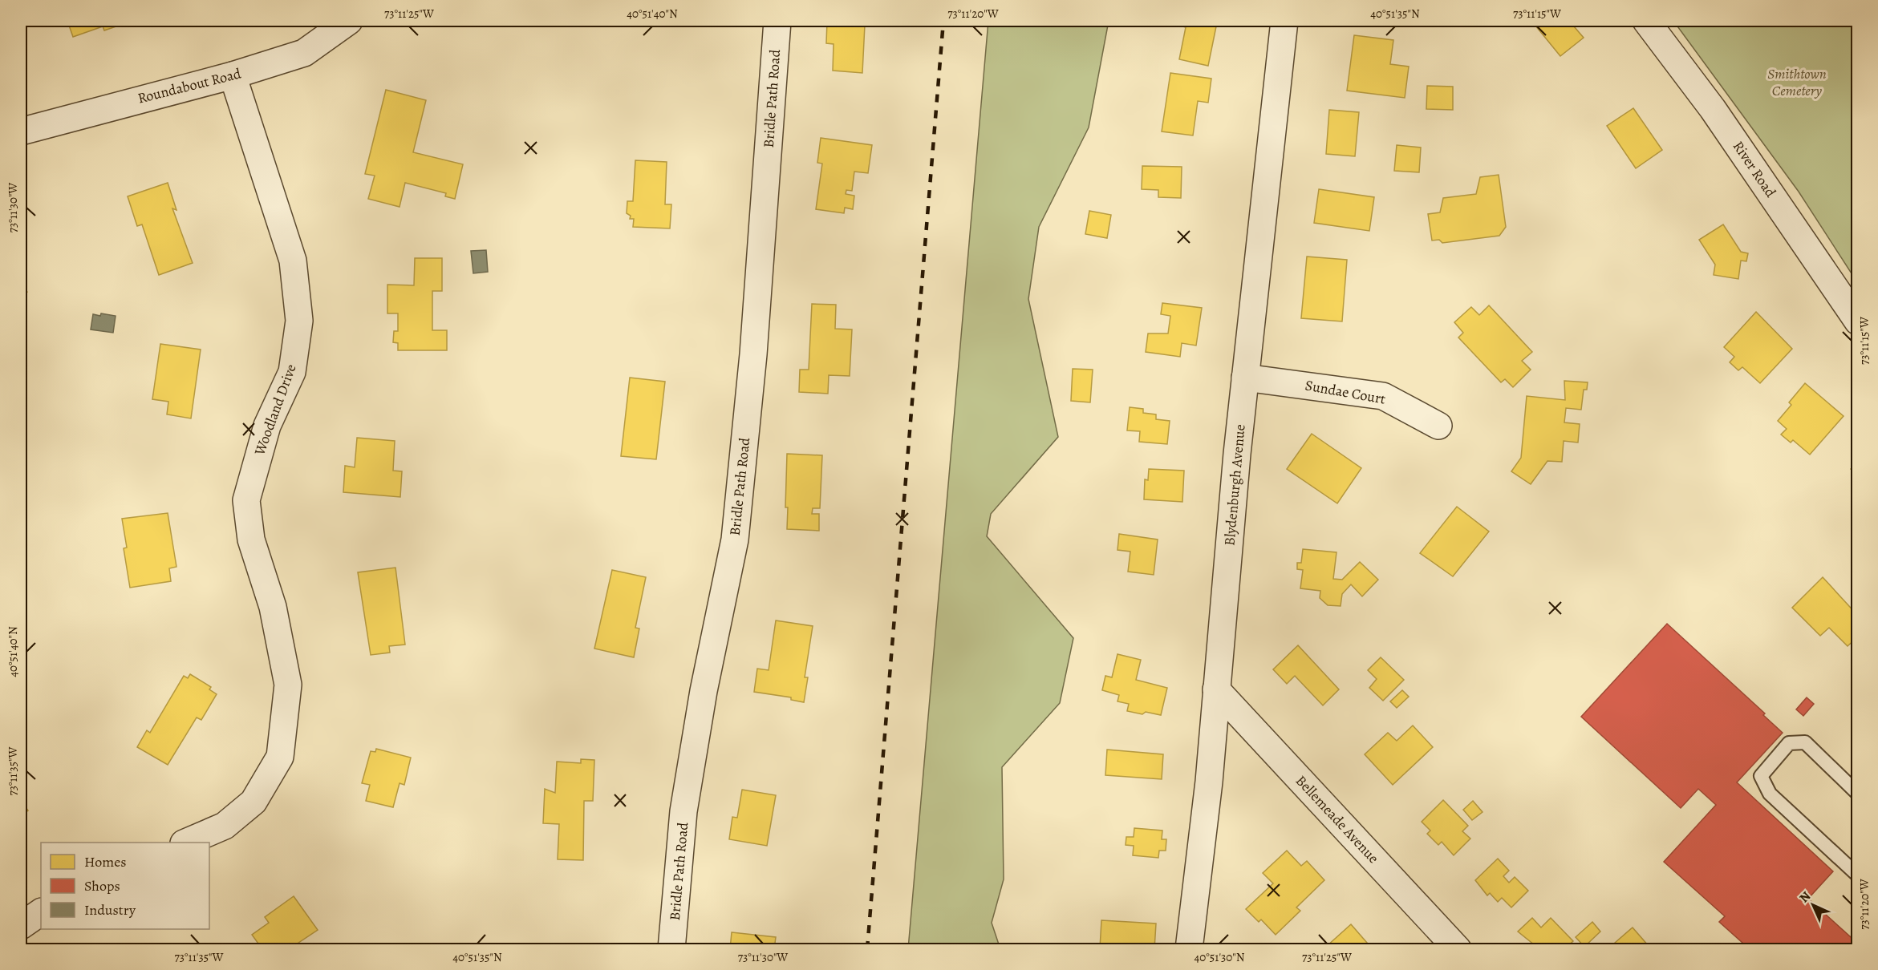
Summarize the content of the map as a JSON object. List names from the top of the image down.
{
  "streets": {
    "street": [
      "Roundabout Road",
      "Bridle Path Road",
      "River Road",
      "Sundae Court",
      "Woodland Drive",
      "Blydenburgh Avenue",
      "Bellemeade Avenue"
    ]
  },
  "crossings": [
    ["Roundabout Road", "Woodland Drive"],
    ["Sundae Court", "Blydenburgh Avenue"],
    ["Blydenburgh Avenue", "Bellemeade Avenue"]
  ],
  "parks": ["Smithtown Cemetery"],
  "legend": ["Homes", "Shops", "Industry"],
  "north": "top left",
  "coordinates": [
    "73°11'25\"W",
    "40°51'40\"N",
    "73°11'20\"W",
    "40°51'35\"N",
    "73°11'15\"W",
    "73°11'30\"W",
    "73°11'35\"W",
    "40°51'30\"N"
  ]
}
